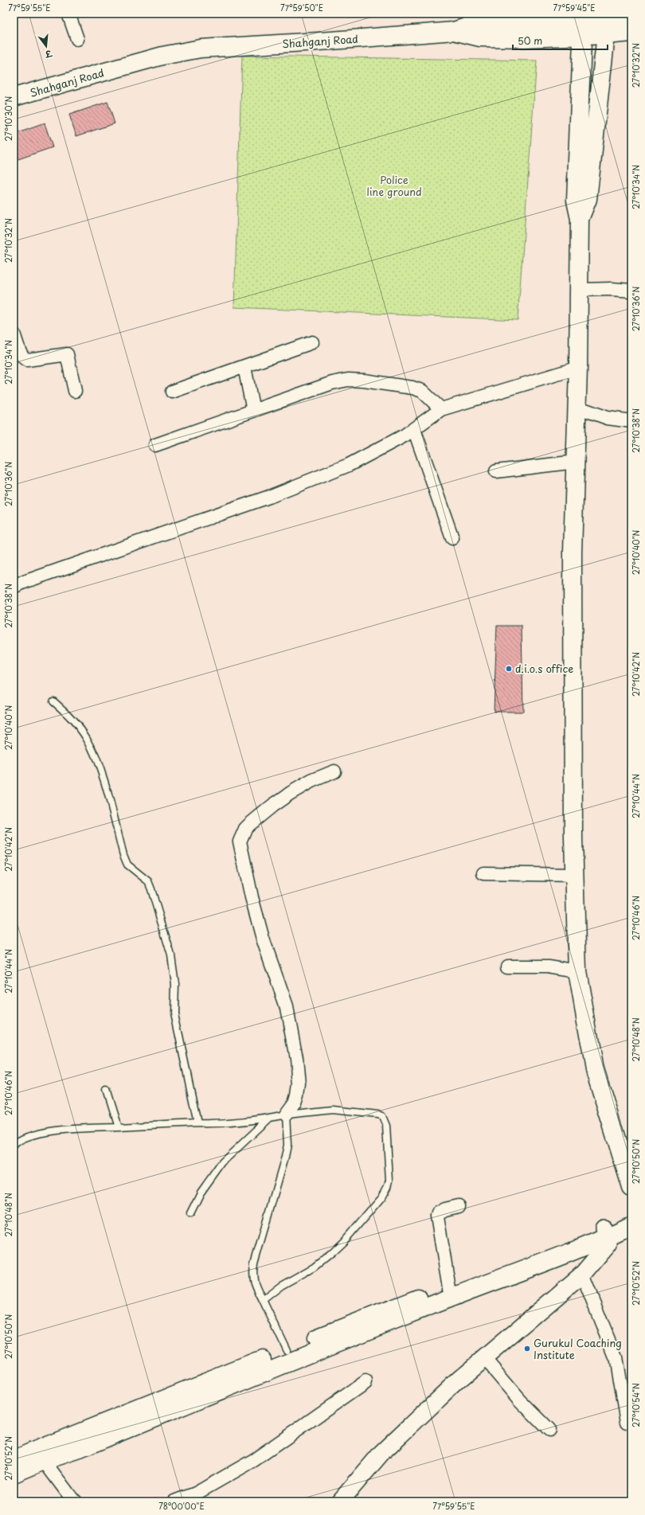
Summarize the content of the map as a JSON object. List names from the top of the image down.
{
  "streets": {
    "main road": ["Shahganj Road"]
  },
  "parks": ["Police line ground"],
  "places": ["d.i.o.s office", "Gurukul Coaching Institute"],
  "scale_bar": "50 m",
  "north": "bottom",
  "coordinates": [
    "77°59'55\"E",
    "77°59'50\"E",
    "77°59'45\"E",
    "27°10'32\"N",
    "27°10'30\"N",
    "27°10'34\"N",
    "27°10'36\"N",
    "27°10'38\"N",
    "27°10'40\"N",
    "27°10'42\"N",
    "27°10'44\"N",
    "27°10'46\"N",
    "27°10'48\"N",
    "27°10'50\"N",
    "27°10'52\"N",
    "27°10'54\"N",
    "78°00'00\"E"
  ]
}
